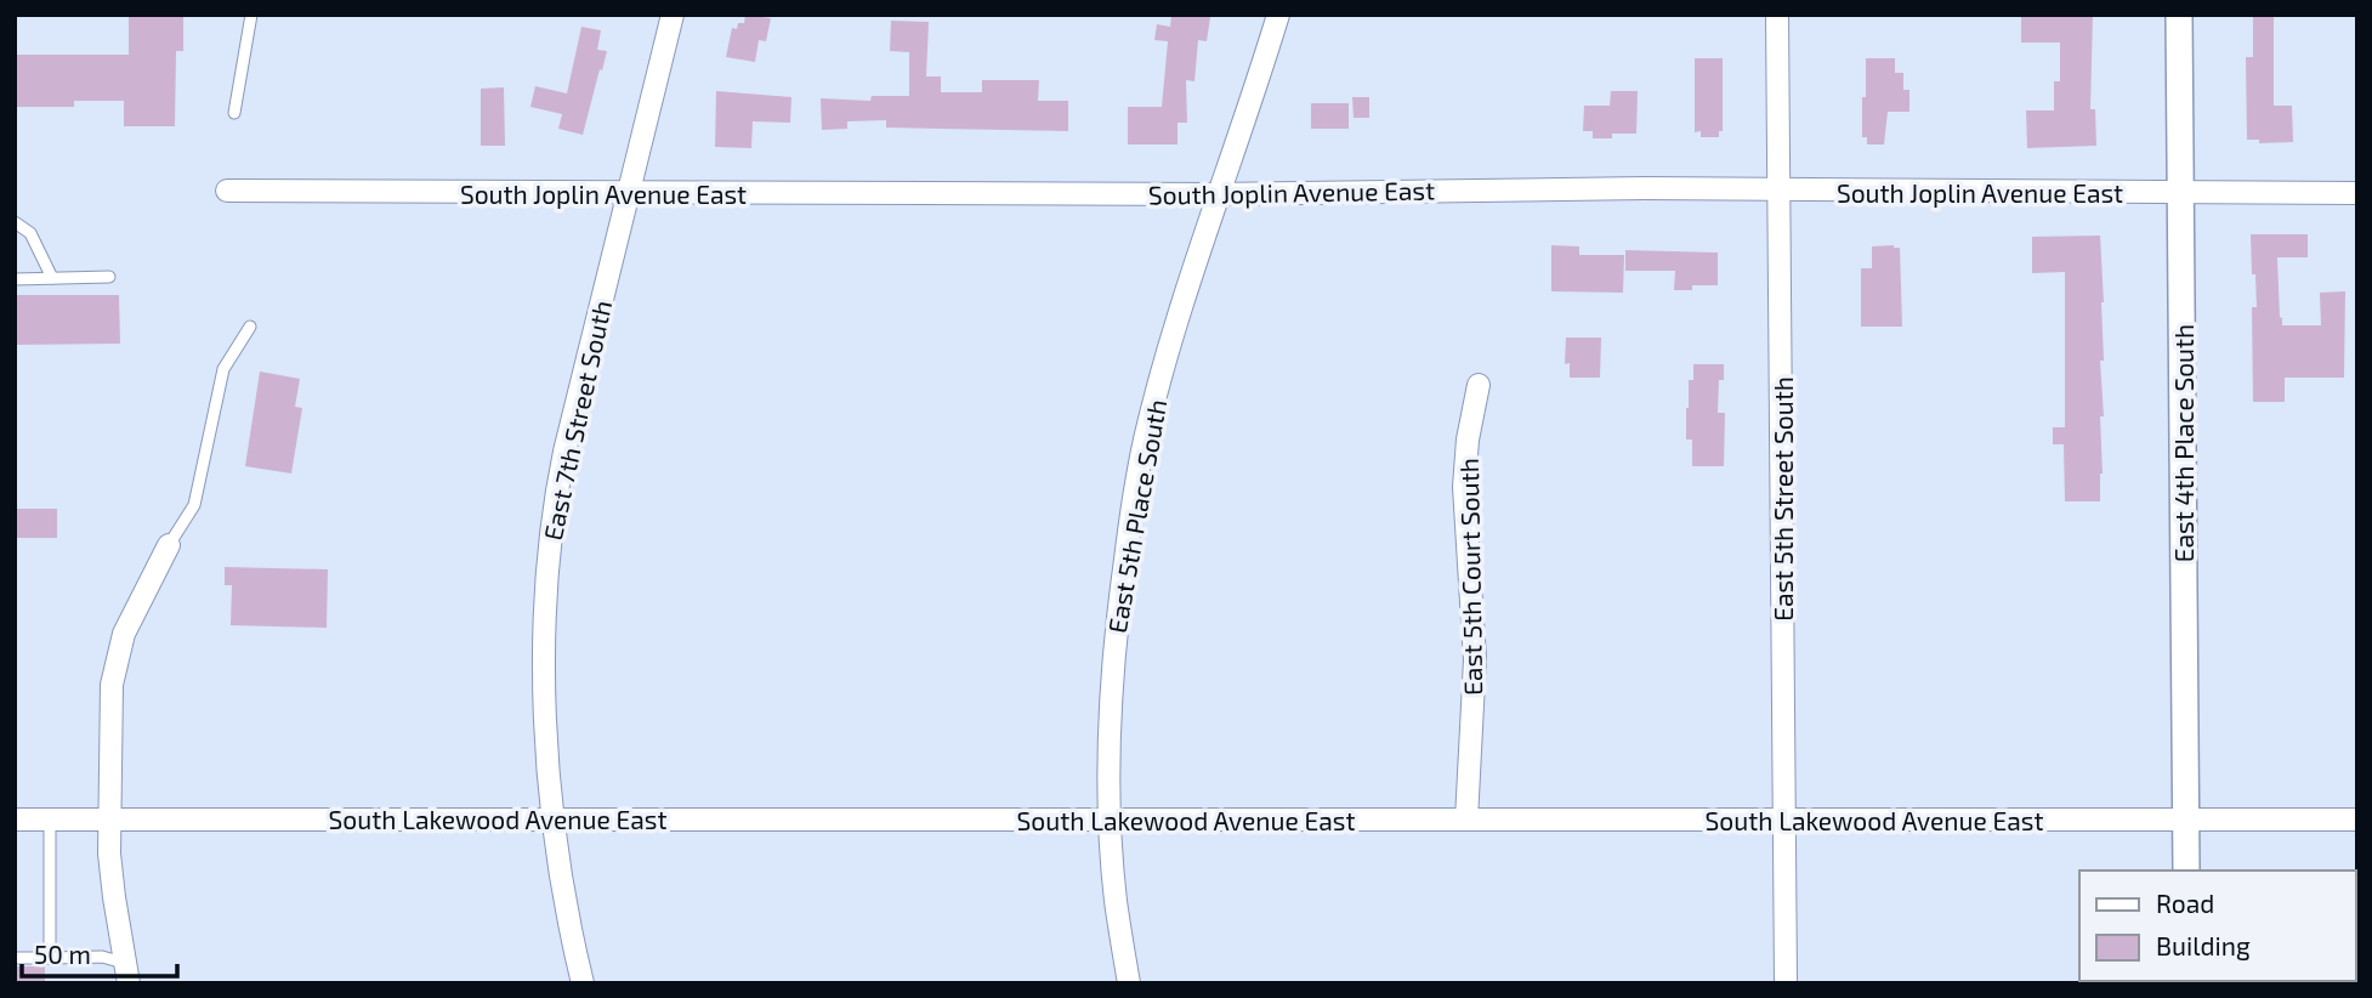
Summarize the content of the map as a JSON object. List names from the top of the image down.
{
  "streets": {
    "street": [
      "South Joplin Avenue East",
      "East 7th Street South",
      "East 4th Place South",
      "East 5th Street South",
      "East 5th Place South",
      "East 5th Court South",
      "South Lakewood Avenue East"
    ]
  },
  "crossings": [
    ["South Joplin Avenue East", "East 7th Street South"],
    ["South Joplin Avenue East", "East 4th Place South"],
    ["South Joplin Avenue East", "East 5th Street South"],
    ["South Joplin Avenue East", "East 5th Place South"],
    ["East 7th Street South", "South Lakewood Avenue East"],
    ["East 4th Place South", "South Lakewood Avenue East"],
    ["East 5th Street South", "South Lakewood Avenue East"],
    ["East 5th Place South", "South Lakewood Avenue East"],
    ["East 5th Court South", "South Lakewood Avenue East"]
  ],
  "legend": ["Road", "Building"],
  "scale_bar": "50 m"
}
